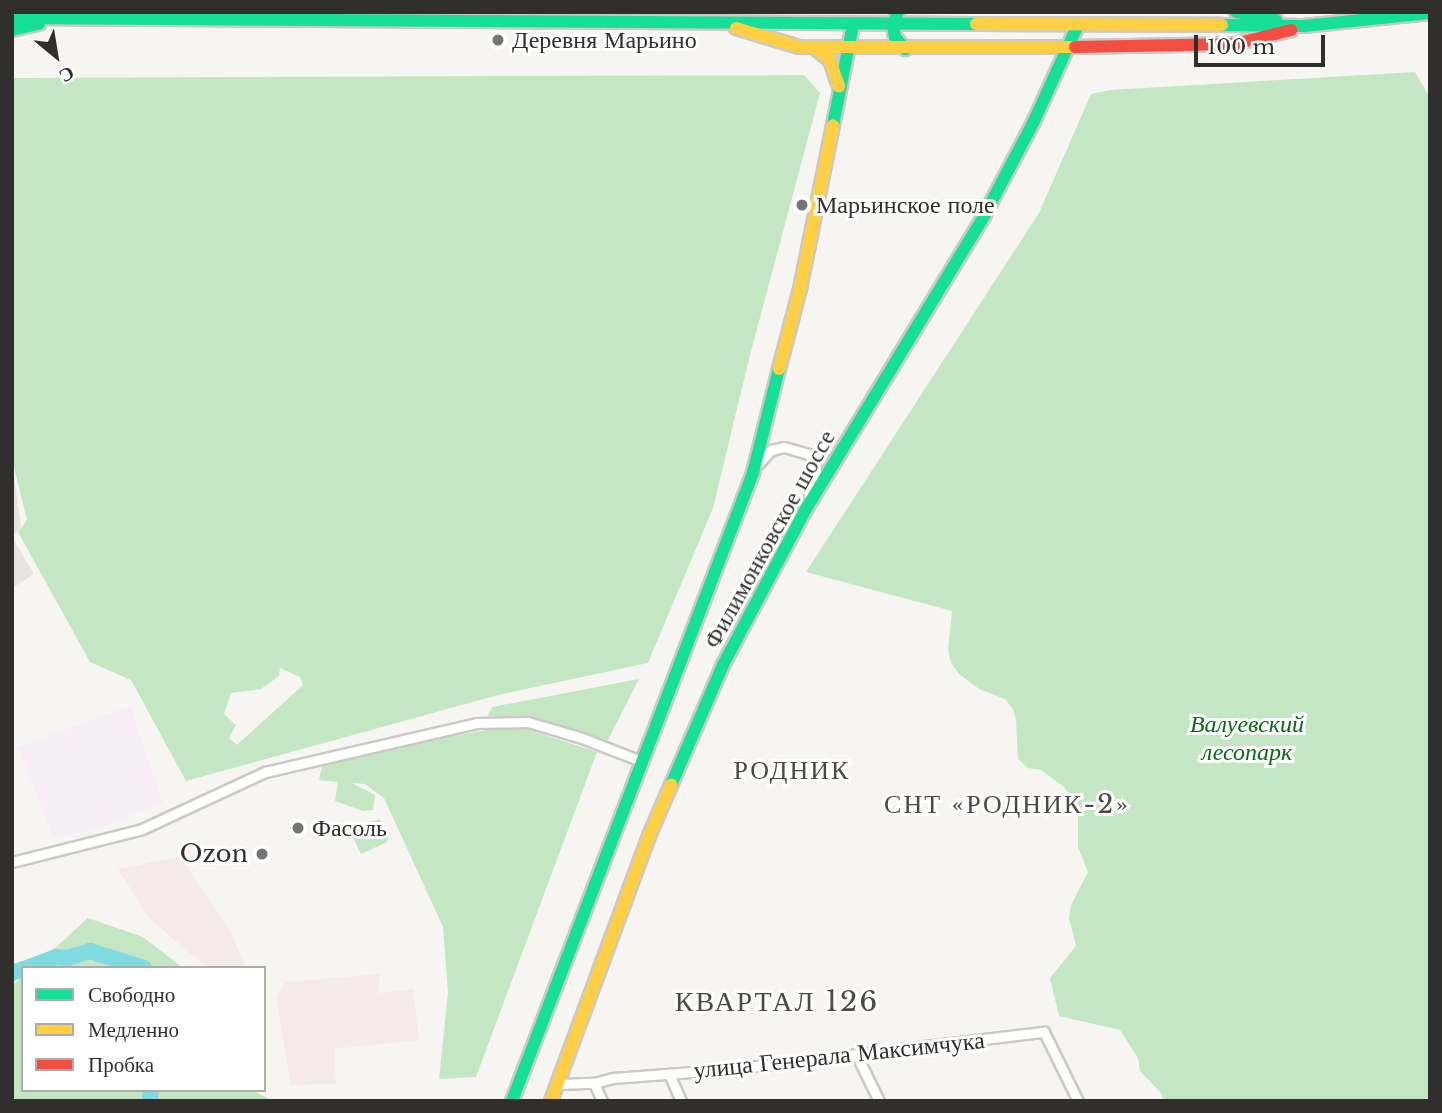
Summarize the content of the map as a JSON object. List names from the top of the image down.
{
  "streets": {
    "main road": ["Филимонковское шоссе"],
    "street": ["улица Генерала Максимчука"]
  },
  "crossings": [
    ["Филимонковское шоссе", "улица Генерала Максимчука"]
  ],
  "districts": ["РОДНИК", "СНТ «РОДНИК-2»", "КВАРТАЛ 126"],
  "parks": ["Валуевский лесопарк"],
  "places": [
    "Деревня Марьино",
    "Марьинское поле",
    "Фасоль",
    "Ozon"
  ],
  "legend": ["Свободно", "Медленно", "Пробка"],
  "scale_bar": "100 m",
  "north": "bottom right"
}
